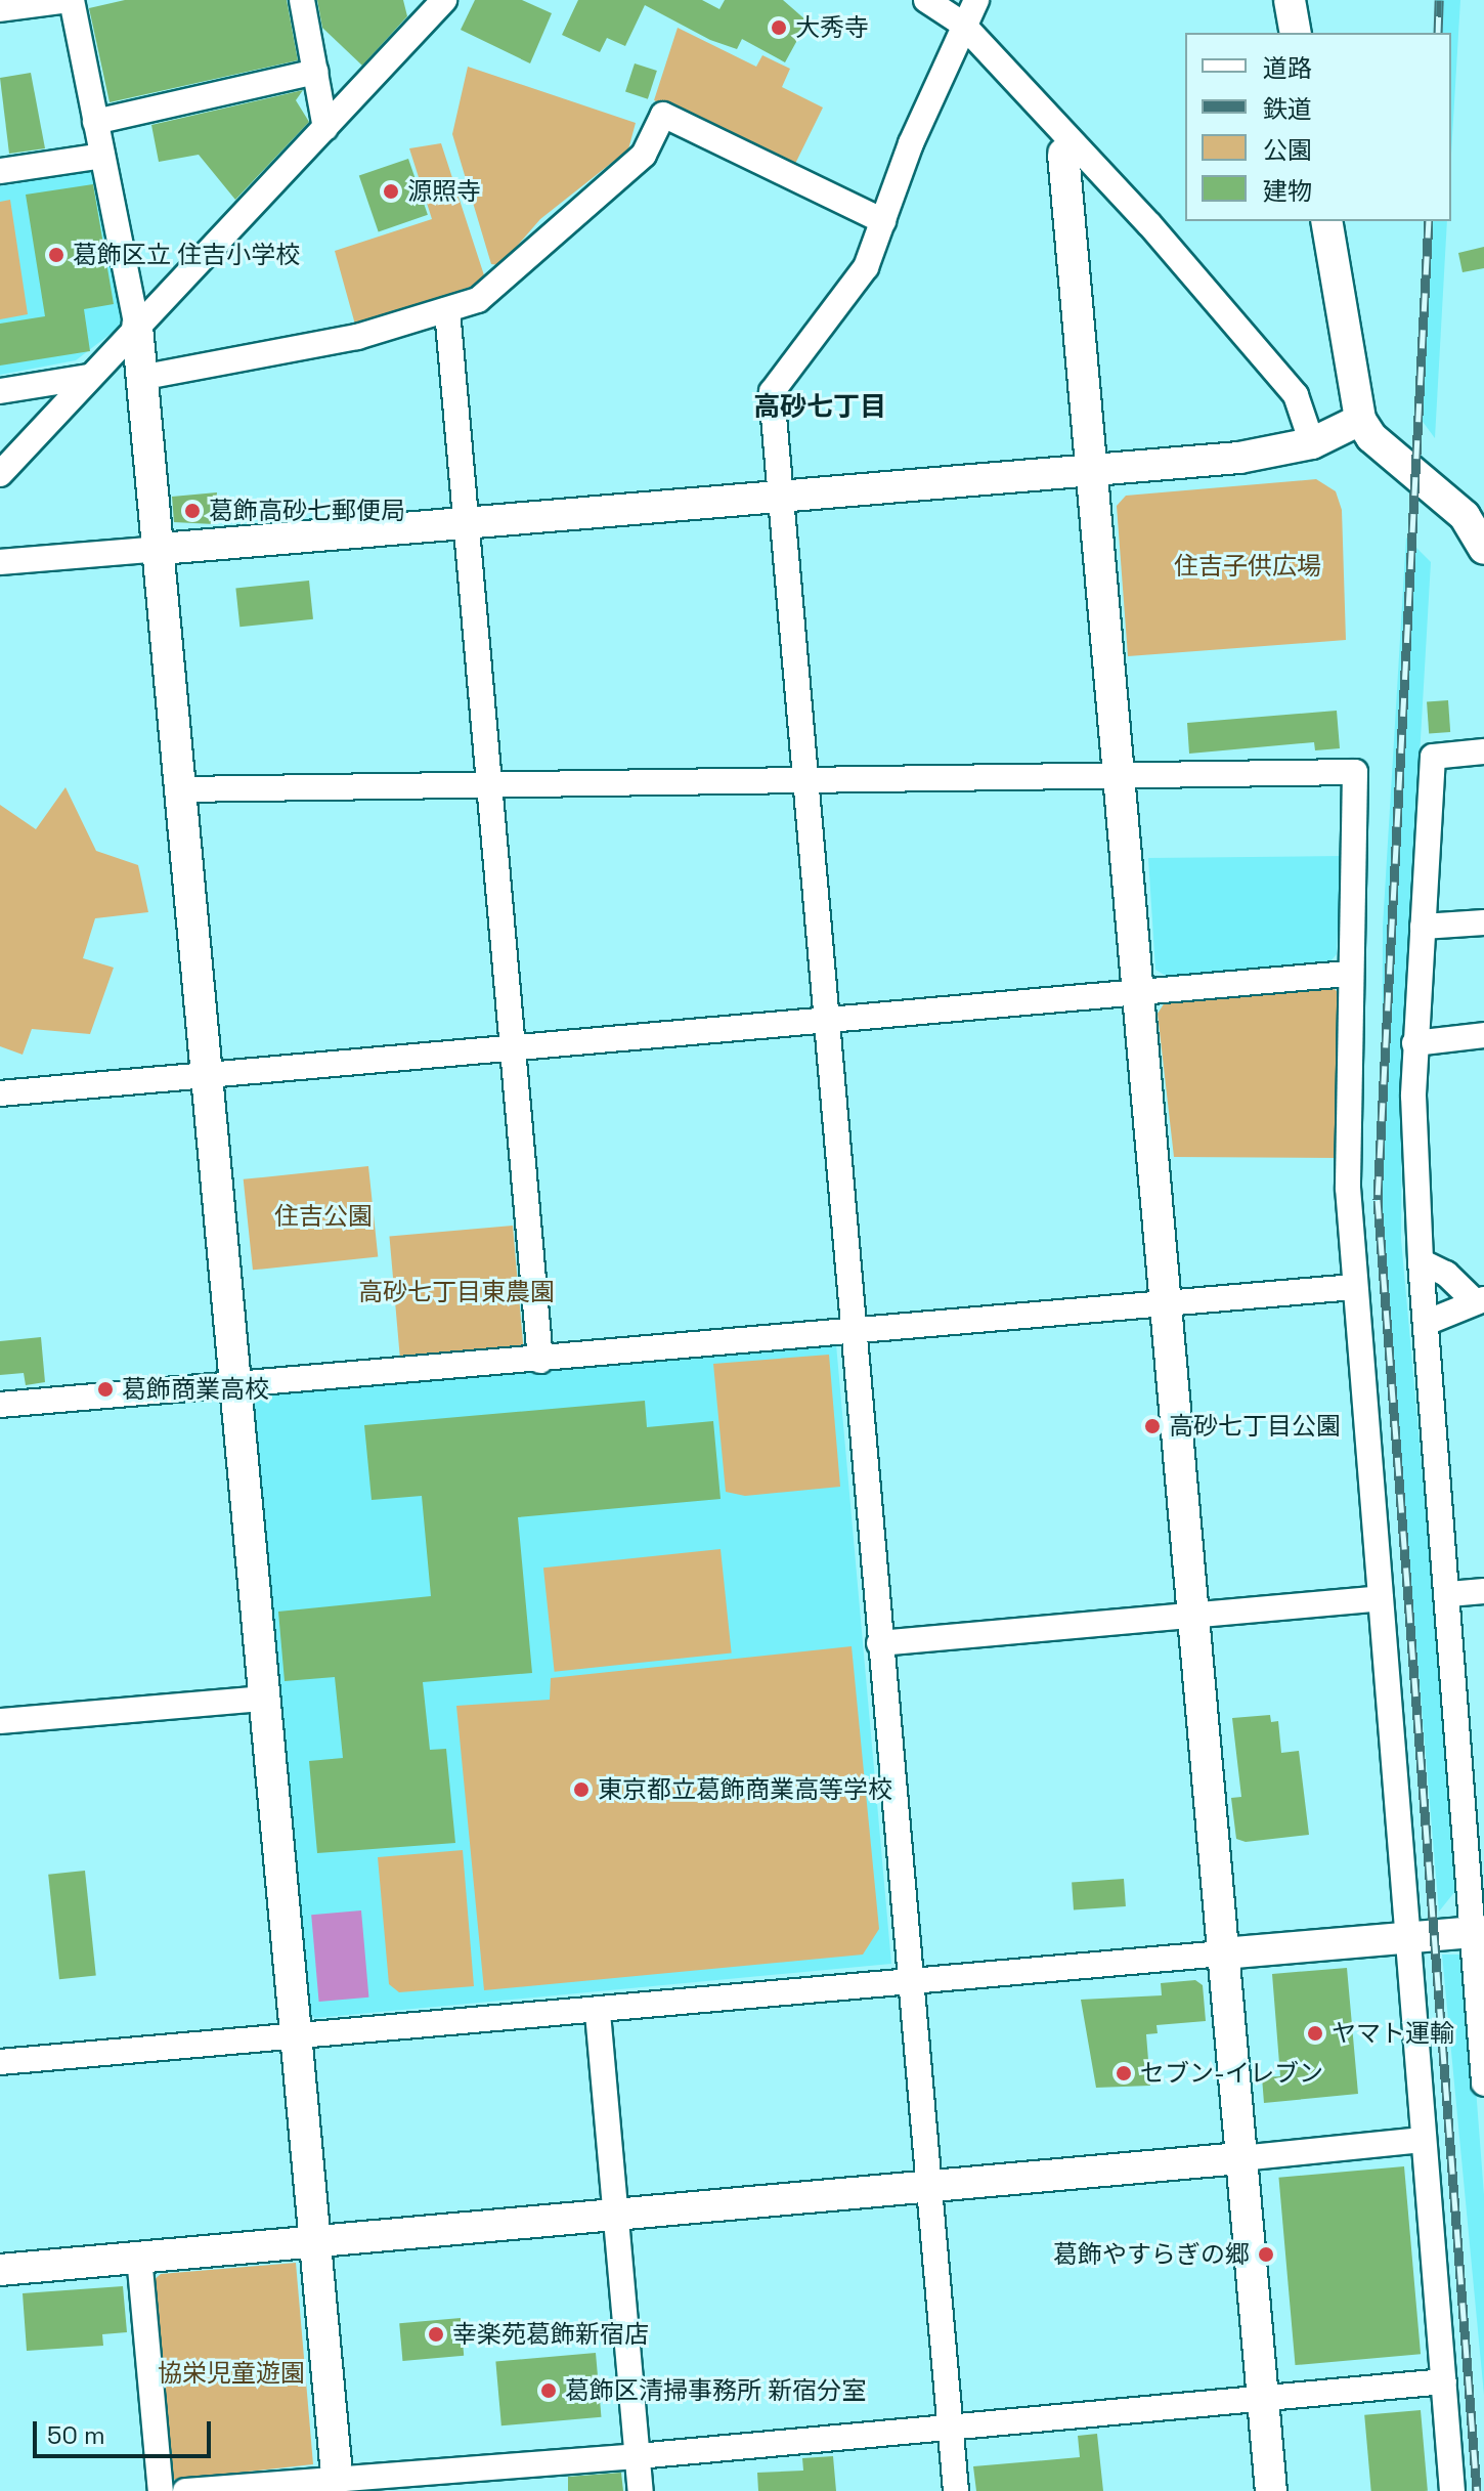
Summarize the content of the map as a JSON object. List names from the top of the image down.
{
  "districts": ["高砂七丁目"],
  "parks": [
    "住吉子供広場",
    "住吉公園",
    "高砂七丁目東農園",
    "協栄児童遊園"
  ],
  "places": [
    "大秀寺",
    "源照寺",
    "葛飾区立 住吉小学校",
    "葛飾高砂七郵便局",
    "葛飾商業高校",
    "高砂七丁目公園",
    "東京都立葛飾商業高等学校",
    "ヤマト運輸",
    "セブン-イレブン",
    "葛飾やすらぎの郷",
    "幸楽苑葛飾新宿店",
    "葛飾区清掃事務所 新宿分室"
  ],
  "legend": [
    "道路",
    "鉄道",
    "公園",
    "建物"
  ],
  "scale_bar": "50 m"
}
